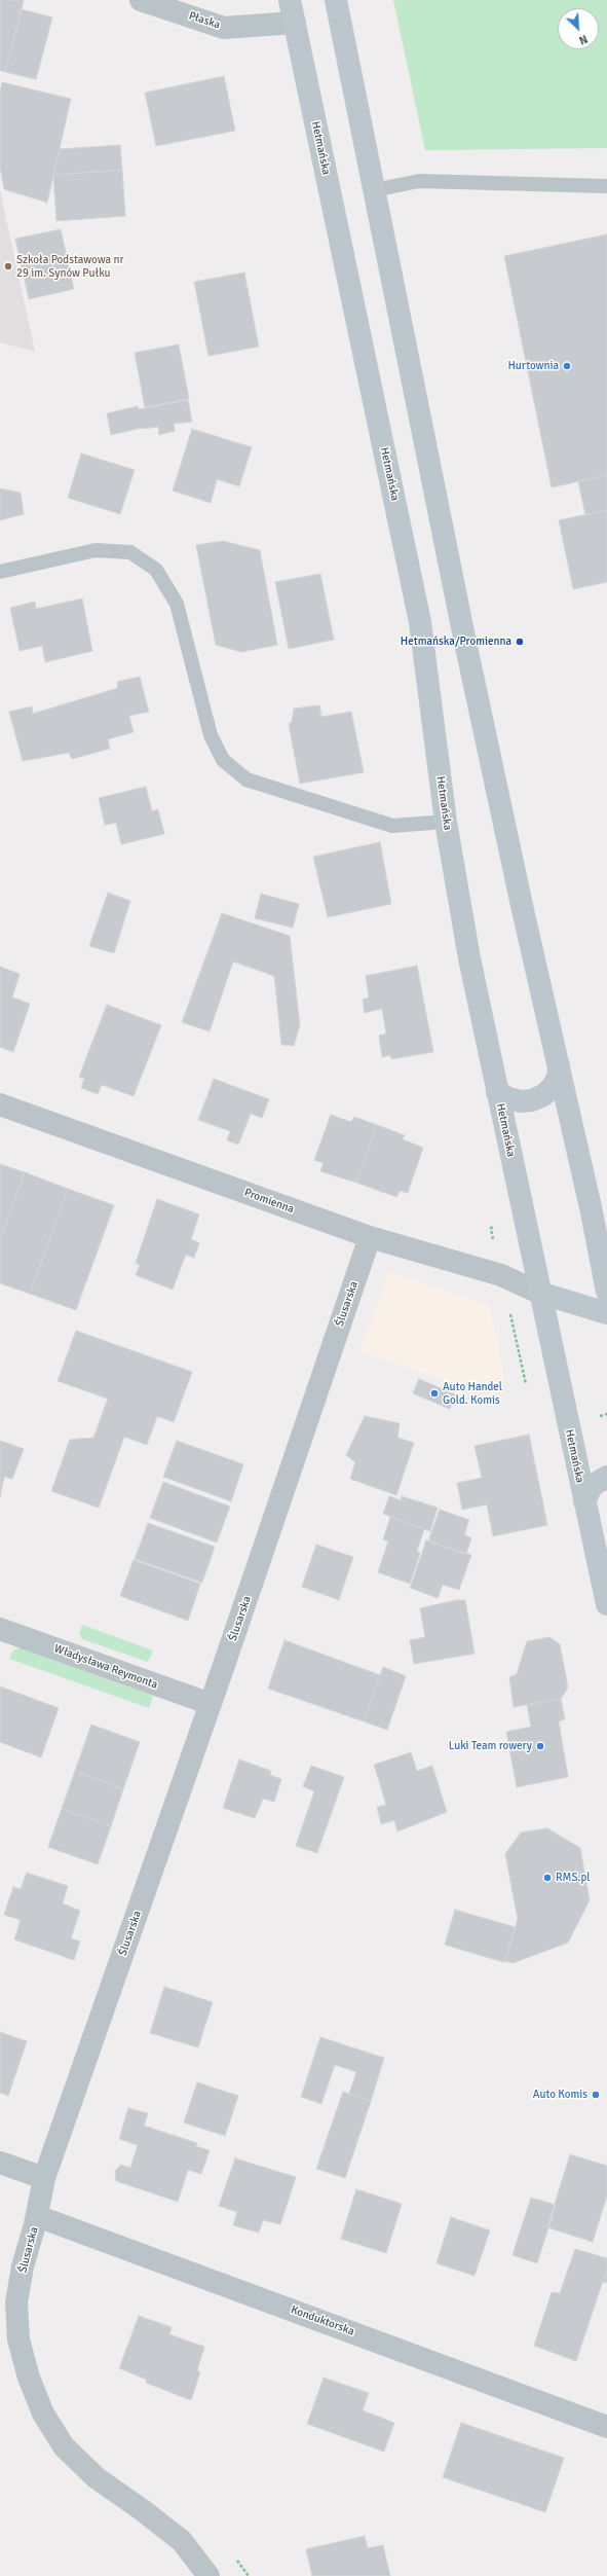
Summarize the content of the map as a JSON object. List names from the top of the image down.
{
  "streets": {
    "main road": ["Hetmańska"],
    "street": [
      "Płaska",
      "Promienna",
      "Ślusarska",
      "Władysława Reymonta",
      "Konduktorska"
    ]
  },
  "crossings": [
    ["Płaska", "Hetmańska"],
    ["Hetmańska", "Promienna"],
    ["Promienna", "Ślusarska"],
    ["Ślusarska", "Władysława Reymonta"],
    ["Ślusarska", "Konduktorska"]
  ],
  "places": [
    "Szkoła Podstawowa nr 29 im. Synów Pułku",
    "Hurtownia",
    "Hetmańska/Promienna",
    "Auto Handel Gold. Komis",
    "Luki Team rowery",
    "RMS.pl",
    "Auto Komis"
  ],
  "north": "bottom right"
}
